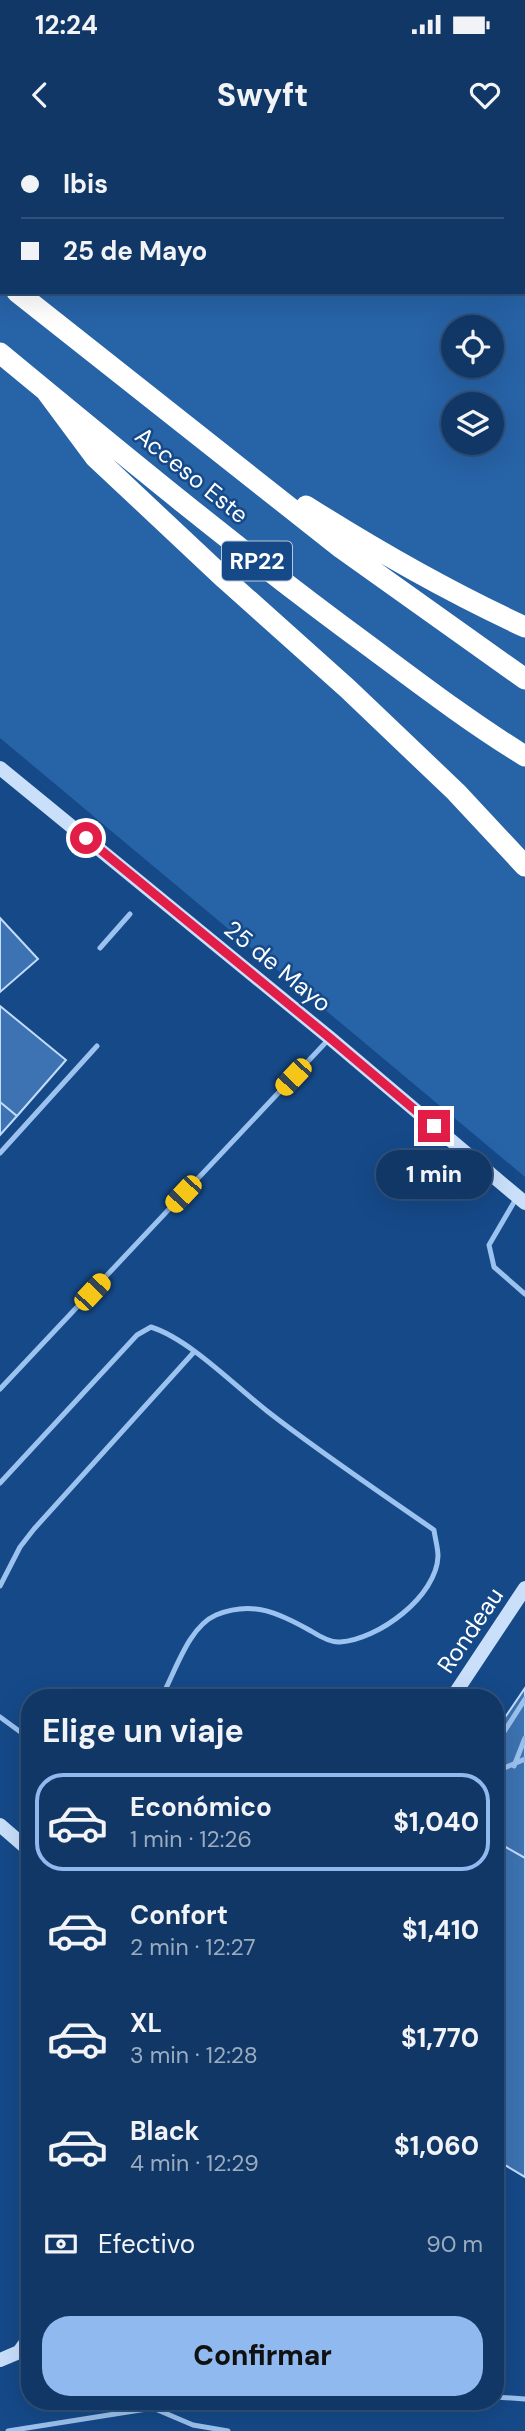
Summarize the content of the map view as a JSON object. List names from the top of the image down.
{
  "streets": {
    "highway": ["Acceso Este", "RP22"],
    "street": ["25 de Mayo", "Rondeau"]
  },
  "page": {
    "status": "12:24",
    "header": "Swyft",
    "banner": ["Ibis", "25 de Mayo"],
    "bubble": "1 min",
    "heading": "Elige un viaje",
    "list": [
      {
        "name": "Económico",
        "note": "1 min · 12:26",
        "value": "$1,040"
      },
      {
        "name": "Confort",
        "note": "2 min · 12:27",
        "value": "$1,410"
      },
      {
        "name": "XL",
        "note": "3 min · 12:28",
        "value": "$1,770"
      },
      {
        "name": "Black",
        "note": "4 min · 12:29",
        "value": "$1,060"
      }
    ],
    "pay": ["Efectivo", "90 m"],
    "buttons": "Confirmar"
  }
}
